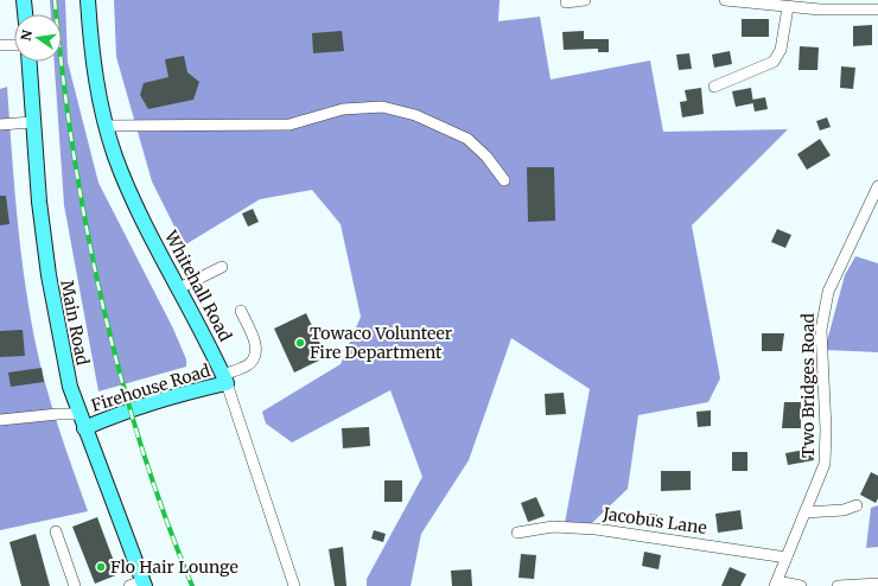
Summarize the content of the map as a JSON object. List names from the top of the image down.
{
  "streets": {
    "main road": ["Whitehall Road", "Main Road", "Firehouse Road"],
    "street": ["Two Bridges Road", "Jacobus Lane"]
  },
  "crossings": [
    ["Whitehall Road", "Firehouse Road"],
    ["Main Road", "Firehouse Road"],
    ["Two Bridges Road", "Jacobus Lane"]
  ],
  "places": ["Towaco Volunteer Fire Department", "Flo Hair Lounge"],
  "north": "left"
}
